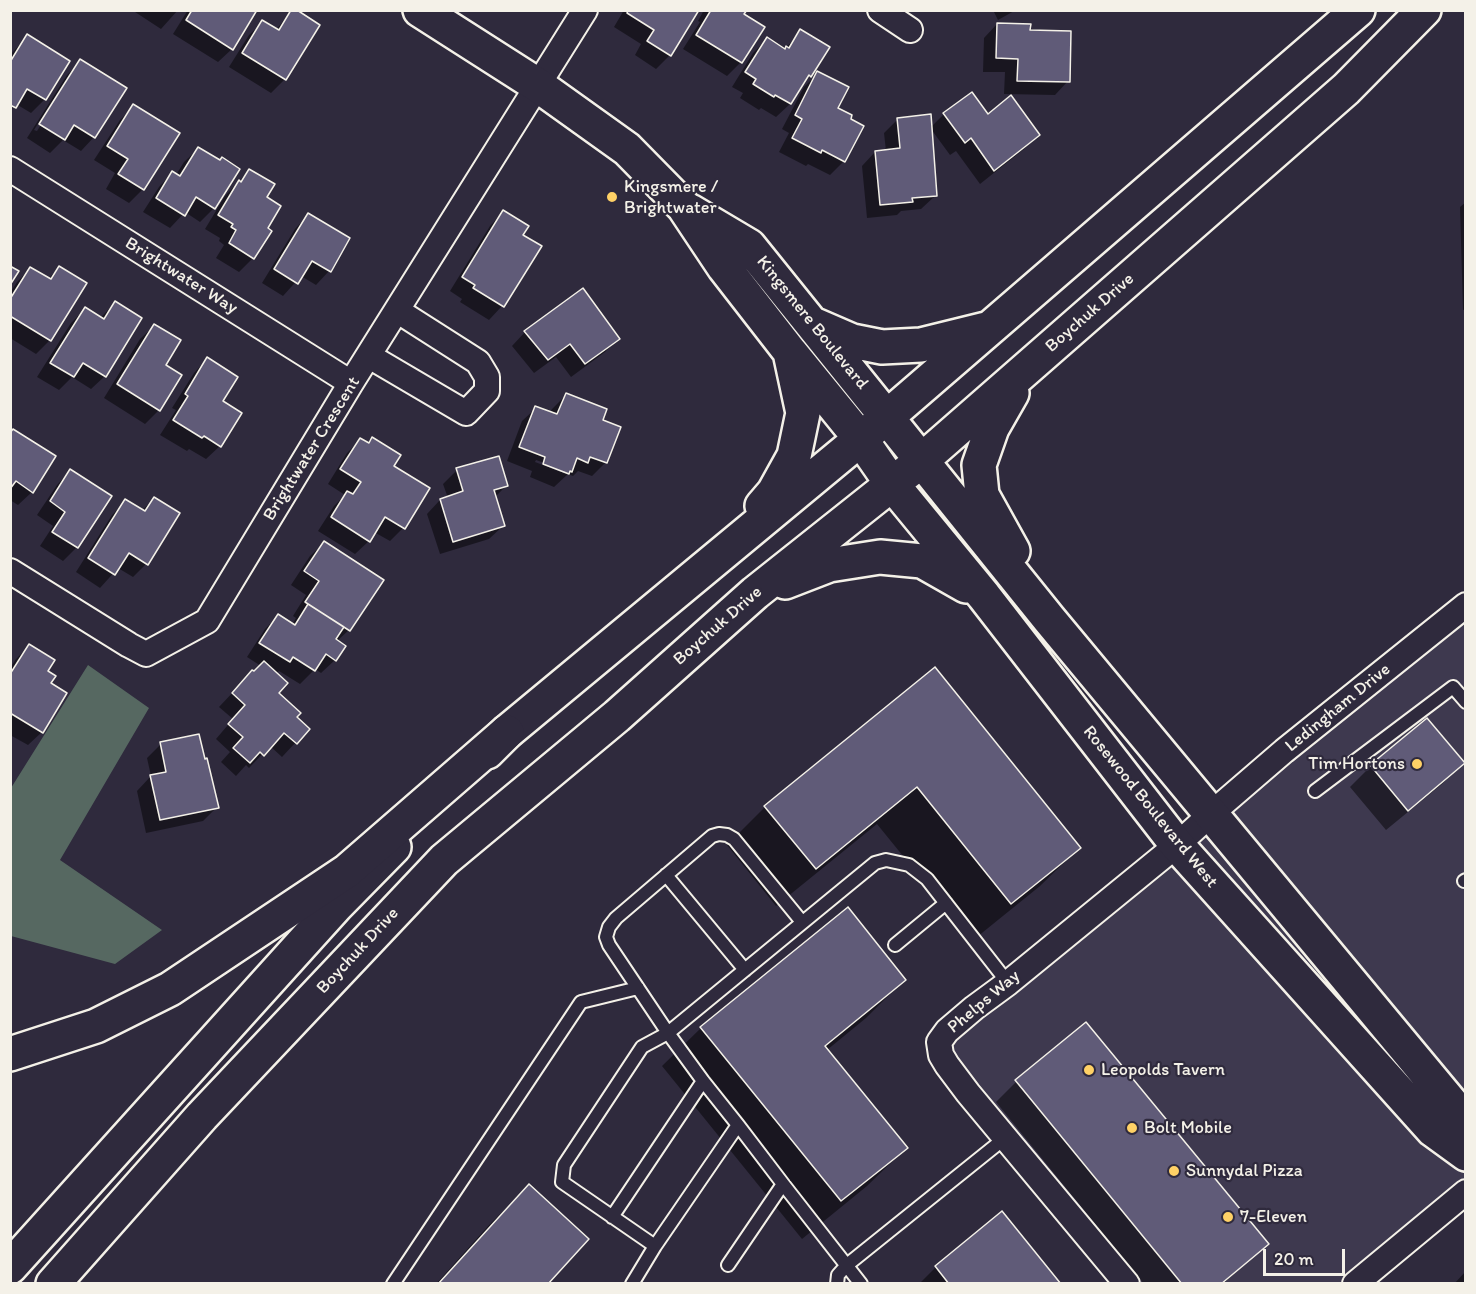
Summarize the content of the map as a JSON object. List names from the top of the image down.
{
  "streets": {
    "main road": ["Boychuk Drive", "Kingsmere Boulevard", "Rosewood Boulevard West"],
    "street": [
      "Brightwater Way",
      "Brightwater Crescent",
      "Ledingham Drive",
      "Phelps Way"
    ]
  },
  "crossings": [
    ["Brightwater Way", "Brightwater Crescent"],
    ["Boychuk Drive", "Kingsmere Boulevard"],
    ["Boychuk Drive", "Rosewood Boulevard West"],
    ["Kingsmere Boulevard", "Brightwater Crescent"],
    ["Kingsmere Boulevard", "Rosewood Boulevard West"],
    ["Ledingham Drive", "Phelps Way"],
    ["Rosewood Boulevard West", "Phelps Way"]
  ],
  "places": [
    "Kingsmere / Brightwater",
    "Tim Hortons",
    "Leopolds Tavern",
    "Bolt Mobile",
    "Sunnydal Pizza",
    "7-Eleven"
  ],
  "scale_bar": "20 m"
}
